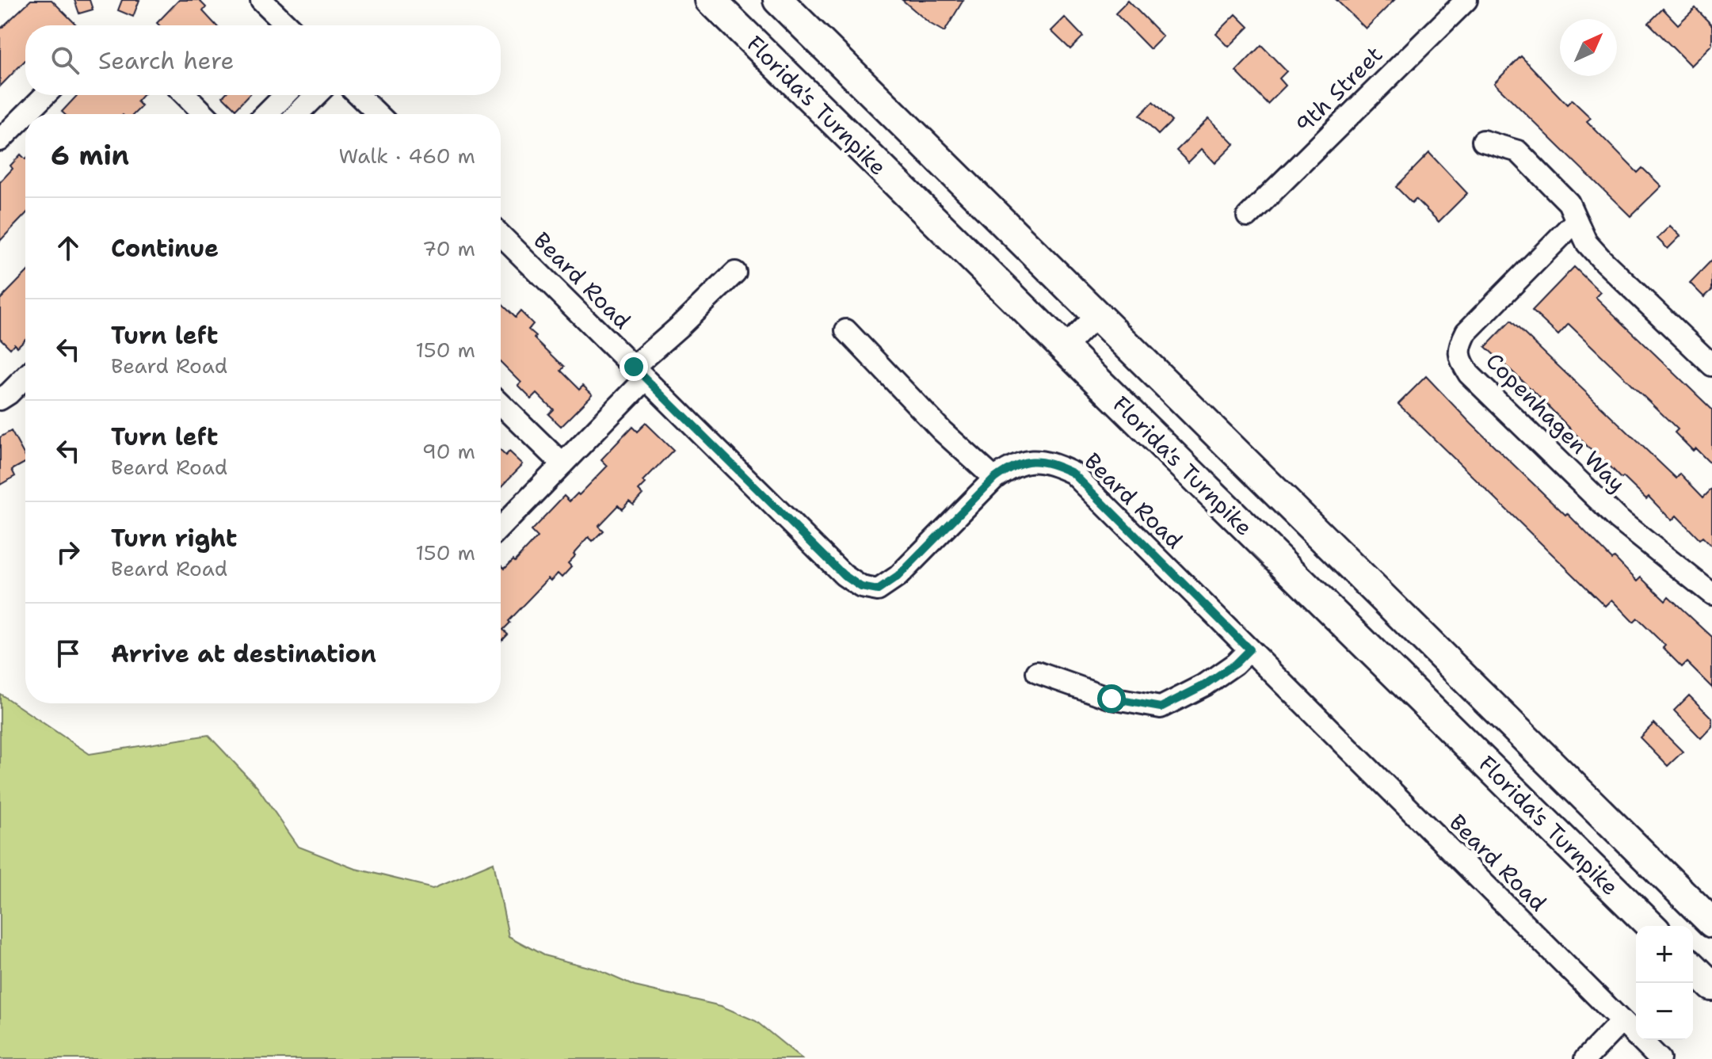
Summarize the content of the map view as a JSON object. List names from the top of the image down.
{
  "streets": {
    "highway": ["Florida's Turnpike"],
    "street": ["9th Street", "Beard Road", "Copenhagen Way"]
  },
  "north": "top right",
  "page": {
    "search": "Search here",
    "heading": ["6 min", "Walk · 460 m"],
    "list": [
      ["Continue", "70 m"],
      ["Turn left", "Beard Road", "150 m"],
      ["Turn left", "Beard Road", "90 m"],
      ["Turn right", "Beard Road", "150 m"],
      "Arrive at destination"
    ],
    "map_buttons": ["+", "−"]
  }
}
